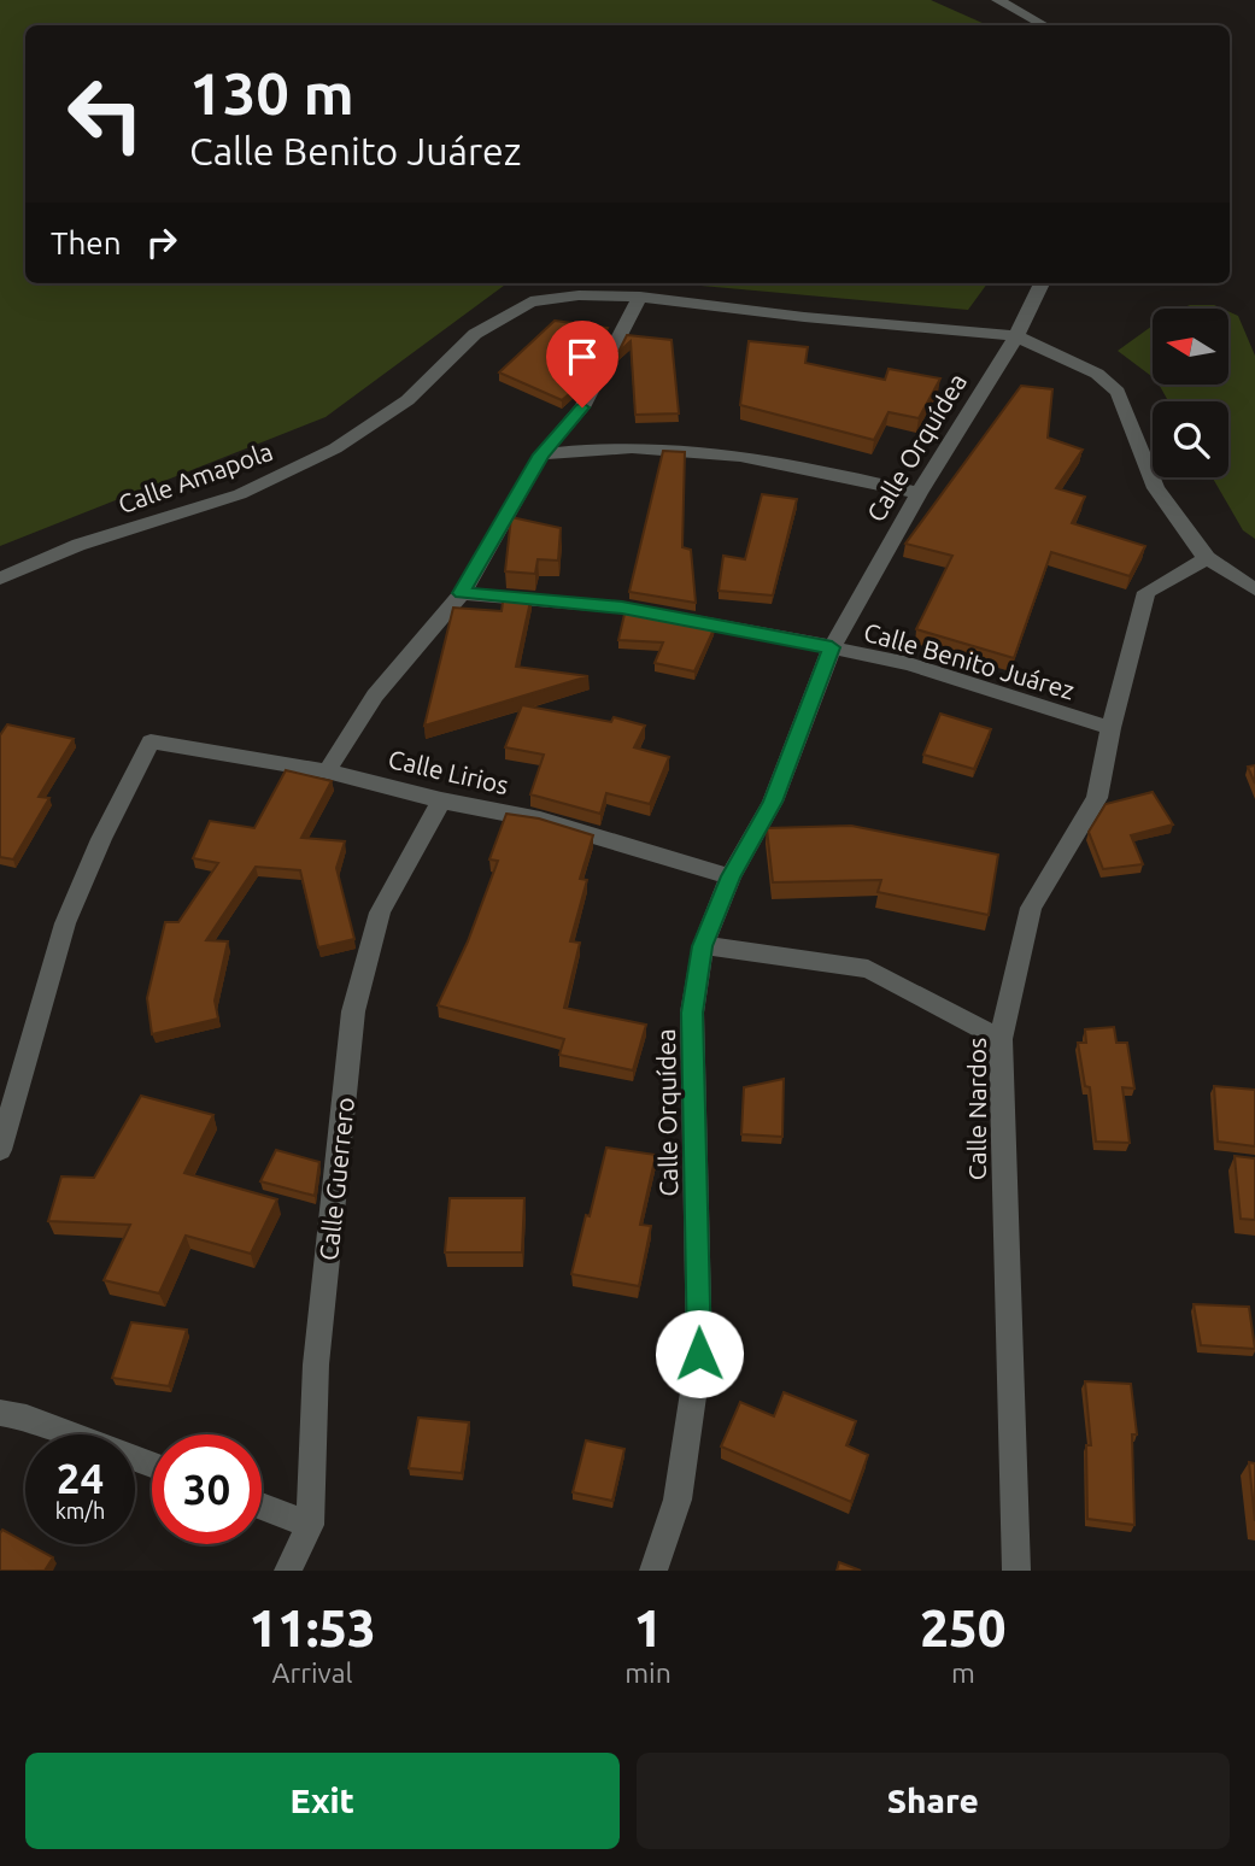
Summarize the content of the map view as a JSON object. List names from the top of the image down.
{
  "streets": {
    "street": [
      "Calle Orquídea",
      "Calle Amapola",
      "Calle Benito Juárez",
      "Calle Lirios",
      "Calle Nardos",
      "Calle Guerrero"
    ]
  },
  "crossings": [
    ["Calle Orquídea", "Calle Amapola"],
    ["Calle Orquídea", "Calle Benito Juárez"],
    ["Calle Orquídea", "Calle Lirios"],
    ["Calle Amapola", "Calle Nardos"],
    ["Calle Benito Juárez", "Calle Nardos"],
    ["Calle Lirios", "Calle Guerrero"]
  ],
  "north": "left",
  "page": {
    "turn": ["130 m", "Calle Benito Juárez"],
    "then": "Then",
    "speed": "24 km/h",
    "limit": "30",
    "eta": [
      "11:53",
      "Arrival",
      "1",
      "min",
      "250",
      "m"
    ],
    "buttons": ["Exit", "Share"]
  }
}
